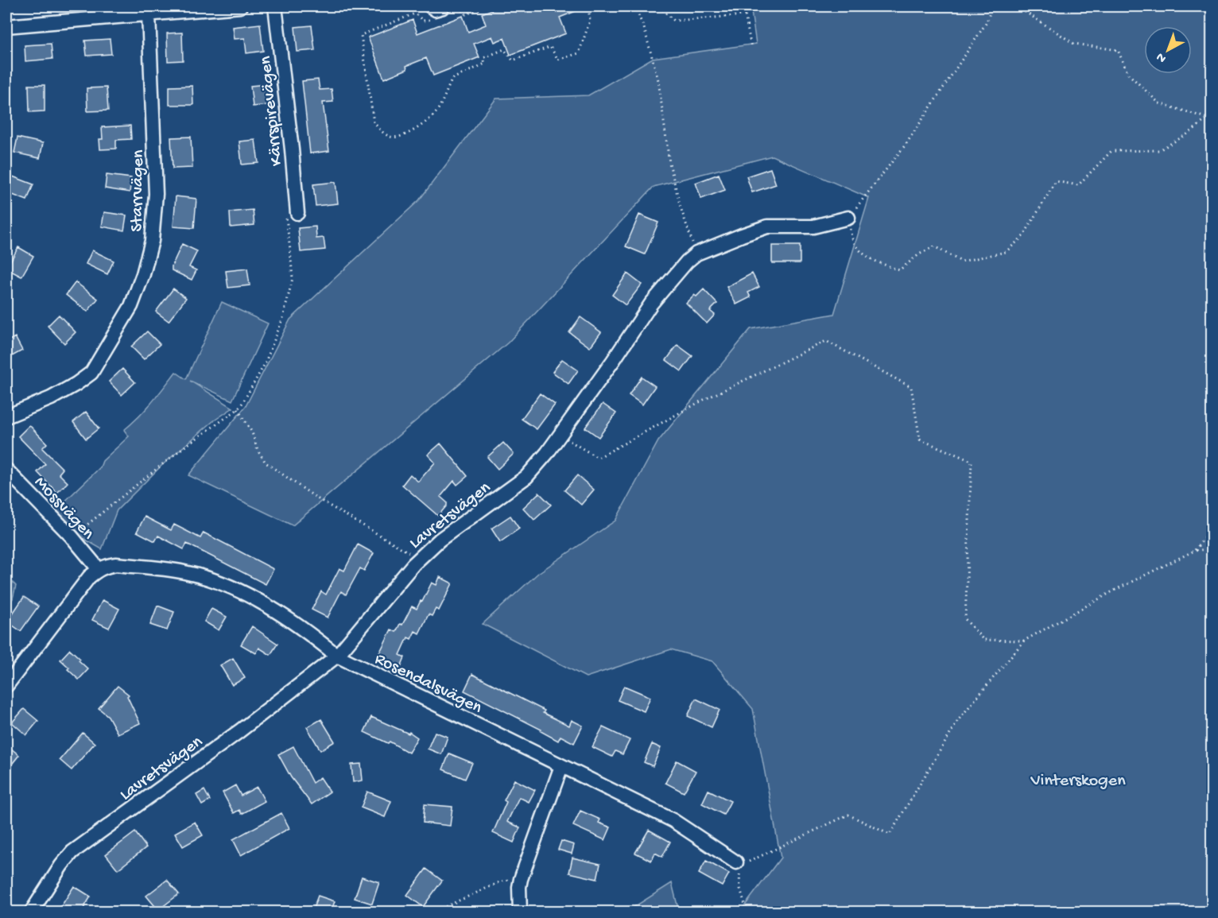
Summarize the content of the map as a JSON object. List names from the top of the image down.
{
  "streets": {
    "street": [
      "Kärrspirevägen",
      "Starrvägen",
      "Mossvägen",
      "Lavretsvägen",
      "Rosendalsvägen"
    ]
  },
  "crossings": [
    ["Mossvägen", "Rosendalsvägen"],
    ["Lavretsvägen", "Rosendalsvägen"]
  ],
  "parks": ["Vinterskogen"],
  "north": "bottom left"
}
